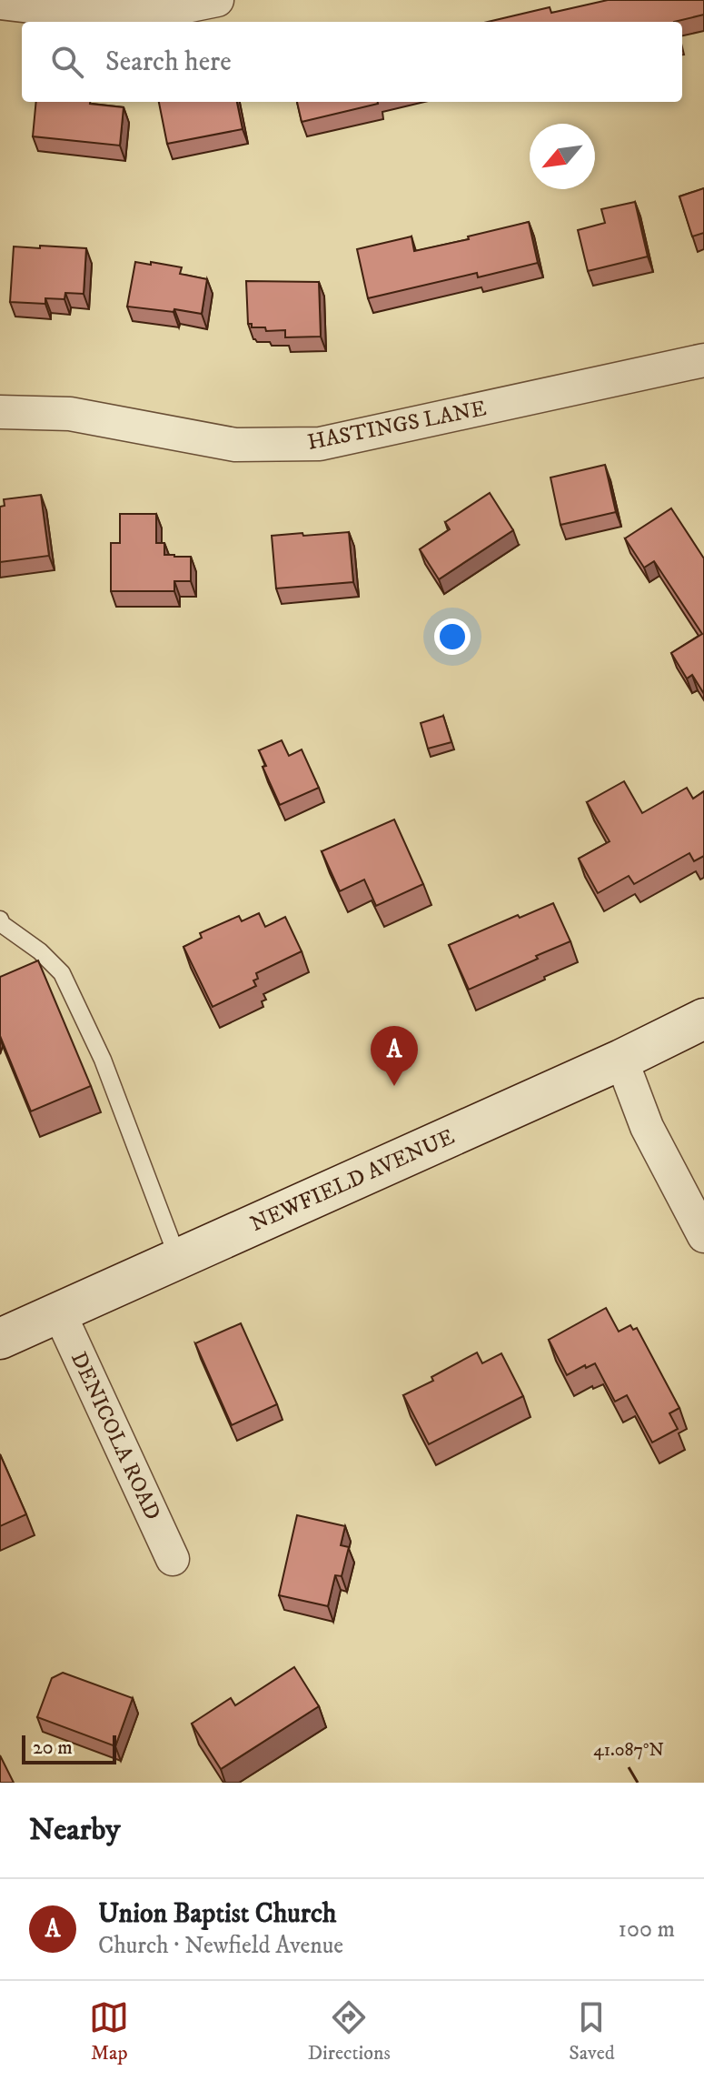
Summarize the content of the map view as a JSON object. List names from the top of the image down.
{
  "streets": {
    "main road": ["NEWFIELD AVENUE"],
    "street": ["HASTINGS LANE", "DENICOLA ROAD"]
  },
  "crossings": [
    ["NEWFIELD AVENUE", "DENICOLA ROAD"]
  ],
  "scale_bar": "20 m",
  "north": "bottom left",
  "page": {
    "search": "Search here",
    "pins": "A",
    "scale": "20 m",
    "heading": "Nearby",
    "list": [
      {
        "mark": "A",
        "name": "Union Baptist Church",
        "note": "Church · Newfield Avenue",
        "value": "100 m"
      }
    ],
    "nav": ["Map", "Directions", "Saved"]
  },
  "coordinates": ["41.087°N"]
}
